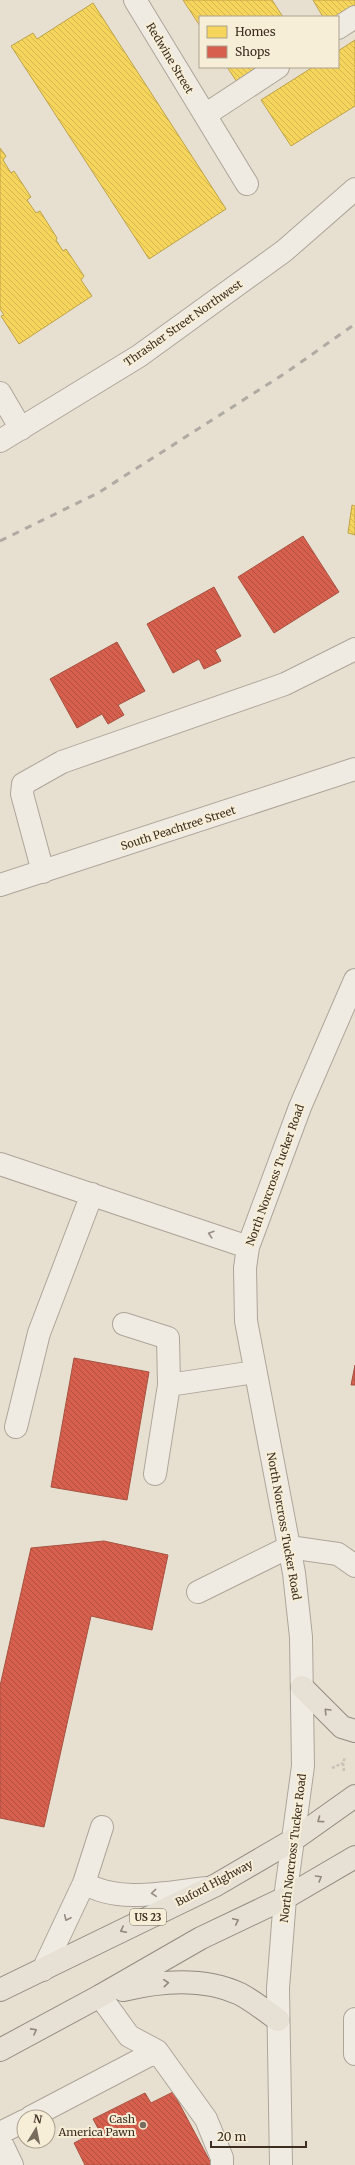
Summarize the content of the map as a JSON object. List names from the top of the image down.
{
  "streets": {
    "main road": ["Buford Highway", "US 23"],
    "street": [
      "Redwine Street",
      "Thrasher Street Northwest",
      "South Peachtree Street",
      "North Norcross Tucker Road"
    ]
  },
  "crossings": [
    ["North Norcross Tucker Road", "Buford Highway"]
  ],
  "places": ["Cash America Pawn"],
  "legend": ["Homes", "Shops"],
  "scale_bar": "20 m",
  "north": "top"
}
